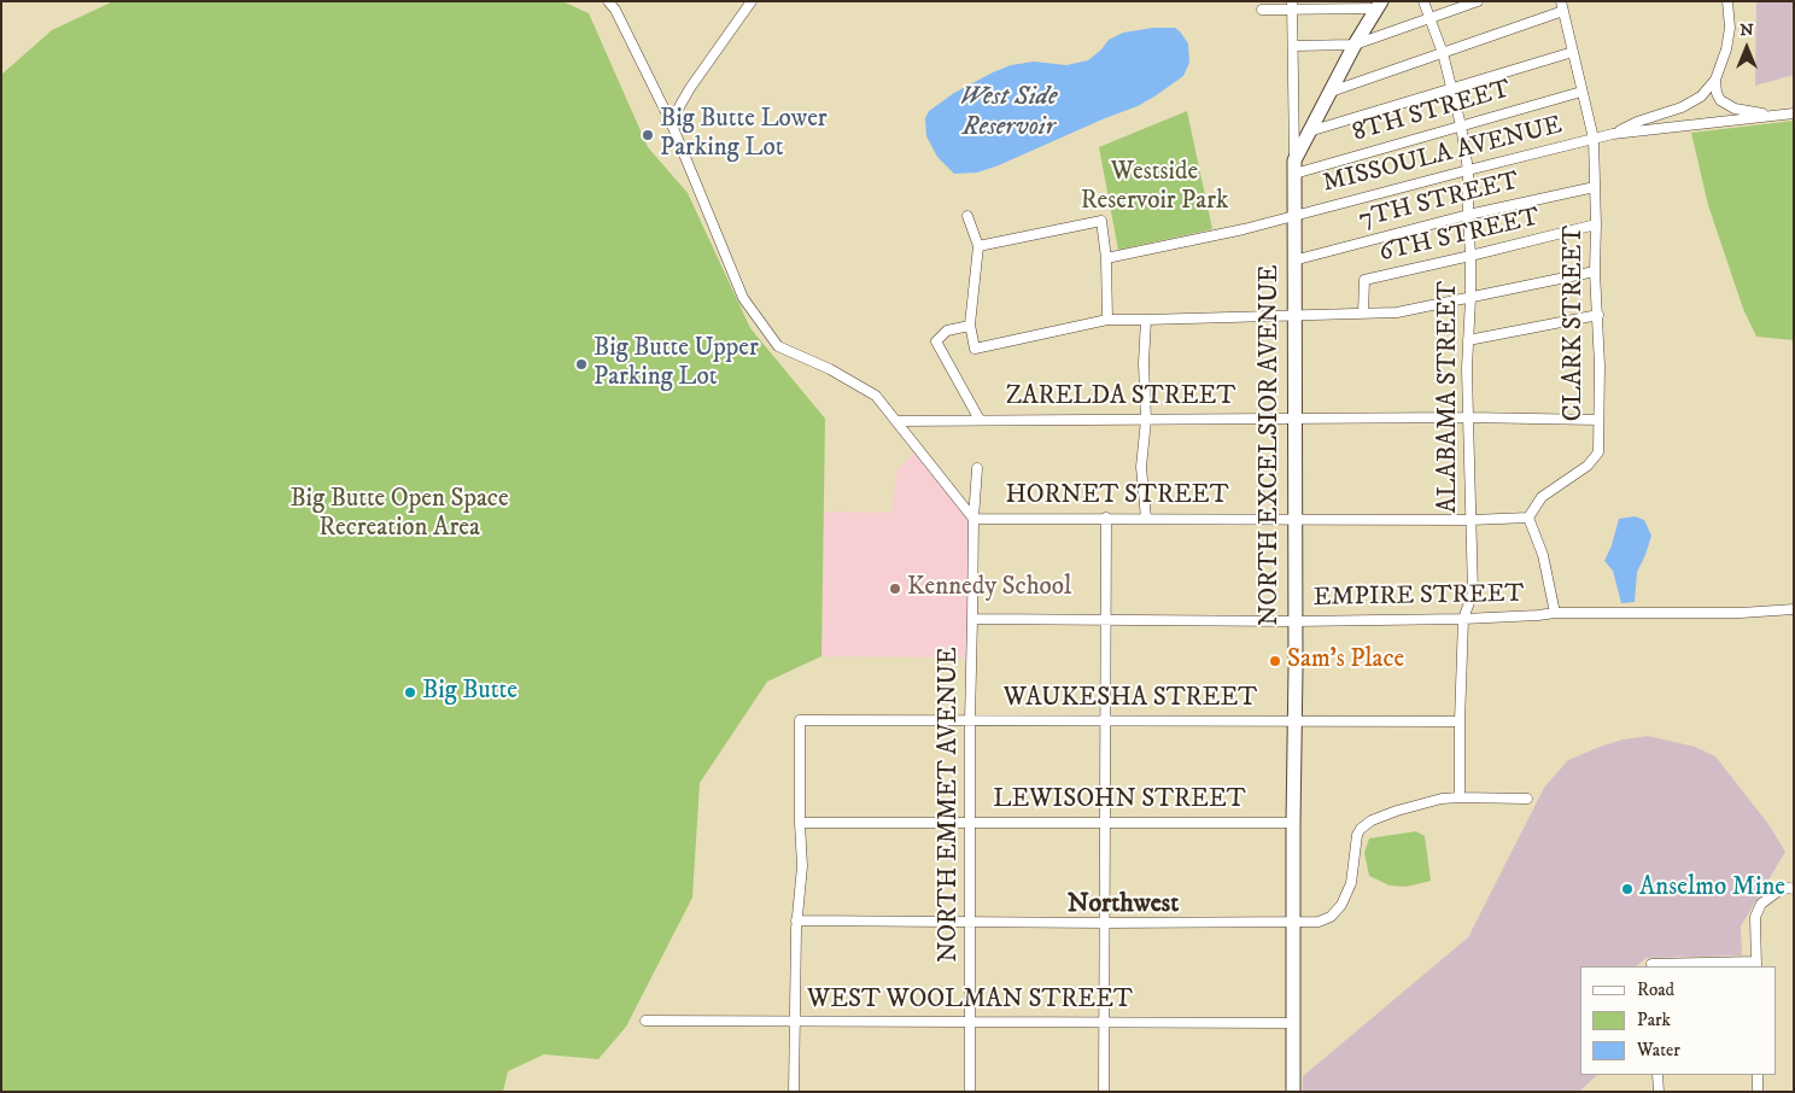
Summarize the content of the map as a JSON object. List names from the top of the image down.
{
  "streets": {
    "street": [
      "8TH STREET",
      "MISSOULA AVENUE",
      "7TH STREET",
      "6TH STREET",
      "CLARK STREET",
      "ALABAMA STREET",
      "ZARELDA STREET",
      "NORTH EXCELSIOR AVENUE",
      "HORNET STREET",
      "EMPIRE STREET",
      "WAUKESHA STREET",
      "LEWISOHN STREET",
      "NORTH EMMET AVENUE",
      "WEST WOOLMAN STREET"
    ]
  },
  "crossings": [
    ["8TH STREET", "CLARK STREET"],
    ["8TH STREET", "ALABAMA STREET"],
    ["8TH STREET", "NORTH EXCELSIOR AVENUE"],
    ["MISSOULA AVENUE", "CLARK STREET"],
    ["MISSOULA AVENUE", "ALABAMA STREET"],
    ["MISSOULA AVENUE", "NORTH EXCELSIOR AVENUE"],
    ["7TH STREET", "CLARK STREET"],
    ["7TH STREET", "ALABAMA STREET"],
    ["7TH STREET", "NORTH EXCELSIOR AVENUE"],
    ["6TH STREET", "CLARK STREET"],
    ["6TH STREET", "ALABAMA STREET"],
    ["CLARK STREET", "ZARELDA STREET"],
    ["CLARK STREET", "HORNET STREET"],
    ["ALABAMA STREET", "ZARELDA STREET"],
    ["ALABAMA STREET", "HORNET STREET"],
    ["ALABAMA STREET", "EMPIRE STREET"],
    ["ALABAMA STREET", "WAUKESHA STREET"],
    ["ZARELDA STREET", "NORTH EXCELSIOR AVENUE"],
    ["ZARELDA STREET", "HORNET STREET"],
    ["NORTH EXCELSIOR AVENUE", "HORNET STREET"],
    ["NORTH EXCELSIOR AVENUE", "EMPIRE STREET"],
    ["NORTH EXCELSIOR AVENUE", "WAUKESHA STREET"],
    ["NORTH EXCELSIOR AVENUE", "LEWISOHN STREET"],
    ["NORTH EXCELSIOR AVENUE", "WEST WOOLMAN STREET"],
    ["HORNET STREET", "NORTH EMMET AVENUE"],
    ["EMPIRE STREET", "NORTH EMMET AVENUE"],
    ["WAUKESHA STREET", "LEWISOHN STREET"],
    ["WAUKESHA STREET", "NORTH EMMET AVENUE"],
    ["LEWISOHN STREET", "NORTH EMMET AVENUE"],
    ["NORTH EMMET AVENUE", "WEST WOOLMAN STREET"]
  ],
  "districts": ["Northwest"],
  "water": ["West Side Reservoir"],
  "parks": ["Westside Reservoir Park", "Big Butte Open Space Recreation Area"],
  "places": [
    "Big Butte Lower Parking Lot",
    "Big Butte Upper Parking Lot",
    "Kennedy School",
    "Sam's Place",
    "Big Butte",
    "Anselmo Mine"
  ],
  "legend": ["Road", "Park", "Water"],
  "north": "top"
}
